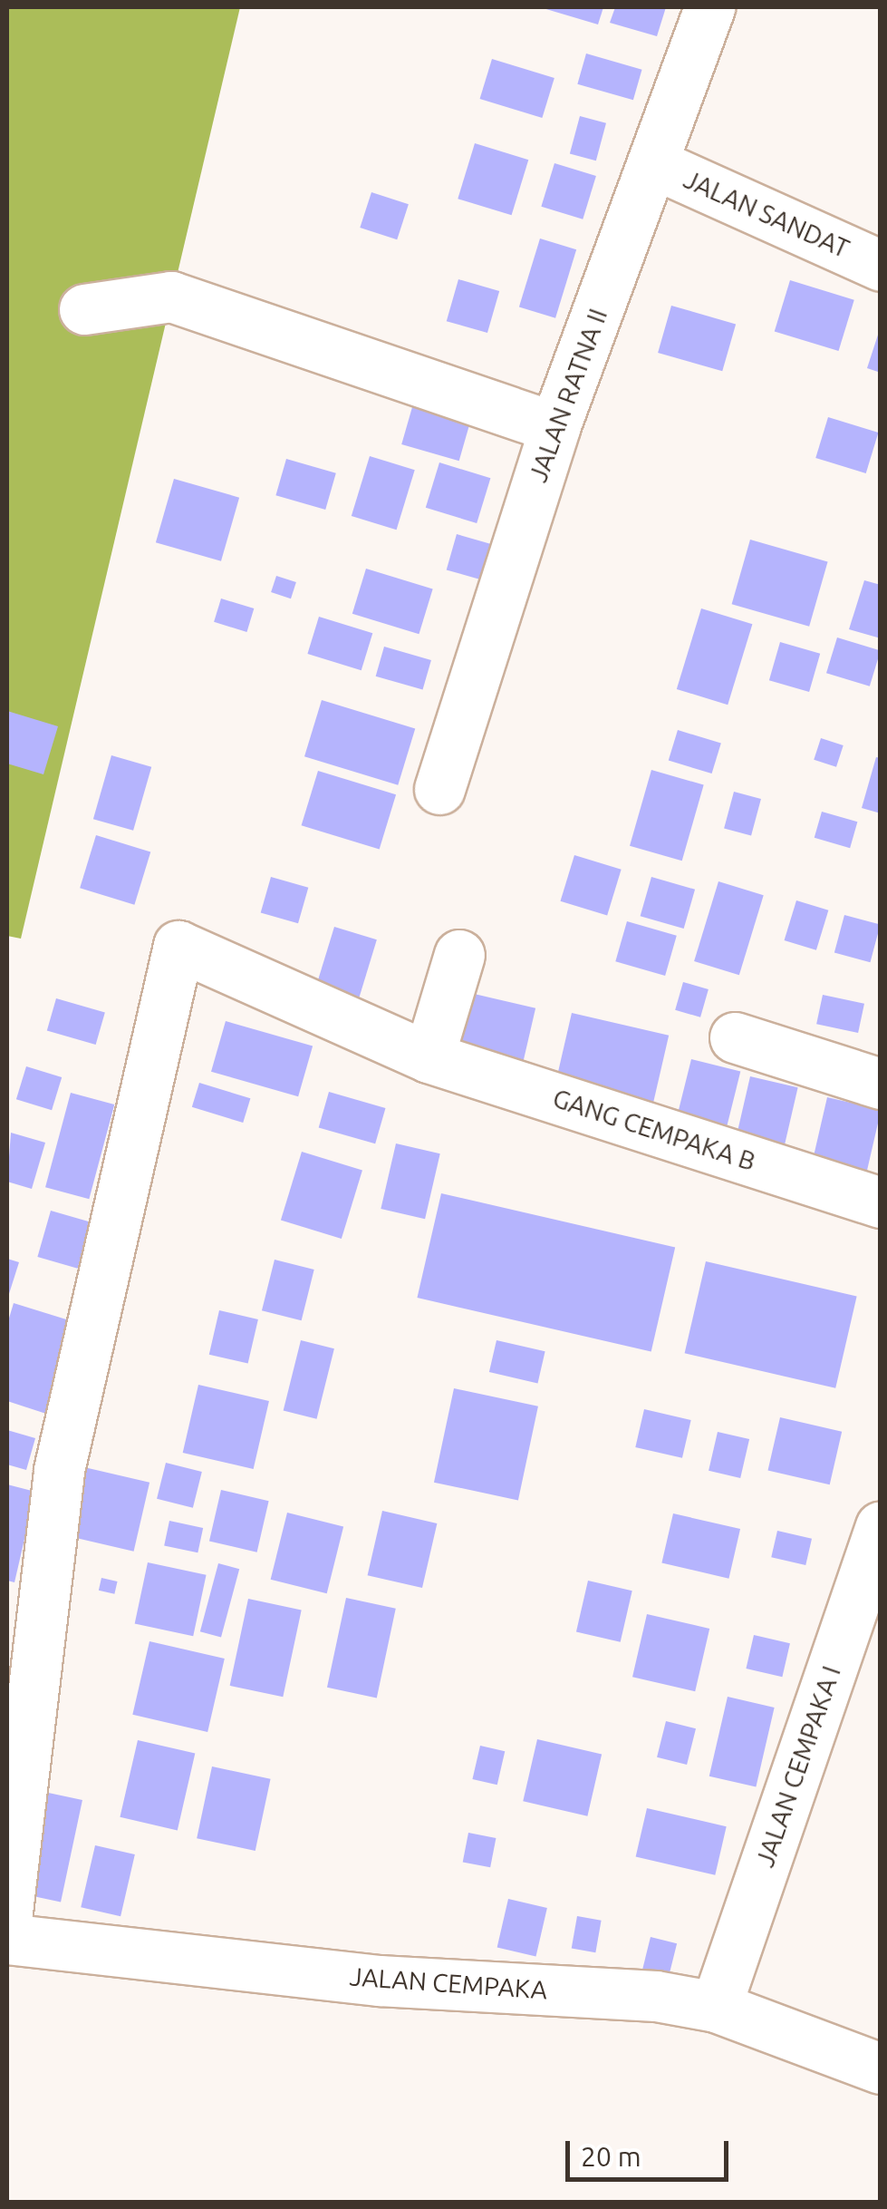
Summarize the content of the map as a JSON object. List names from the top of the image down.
{
  "streets": {
    "street": [
      "JALAN SANDAT",
      "JALAN RATNA II",
      "GANG CEMPAKA B",
      "JALAN CEMPAKA I",
      "JALAN CEMPAKA"
    ]
  },
  "crossings": [
    ["JALAN SANDAT", "JALAN RATNA II"],
    ["JALAN CEMPAKA I", "JALAN CEMPAKA"]
  ],
  "scale_bar": "20 m"
}
